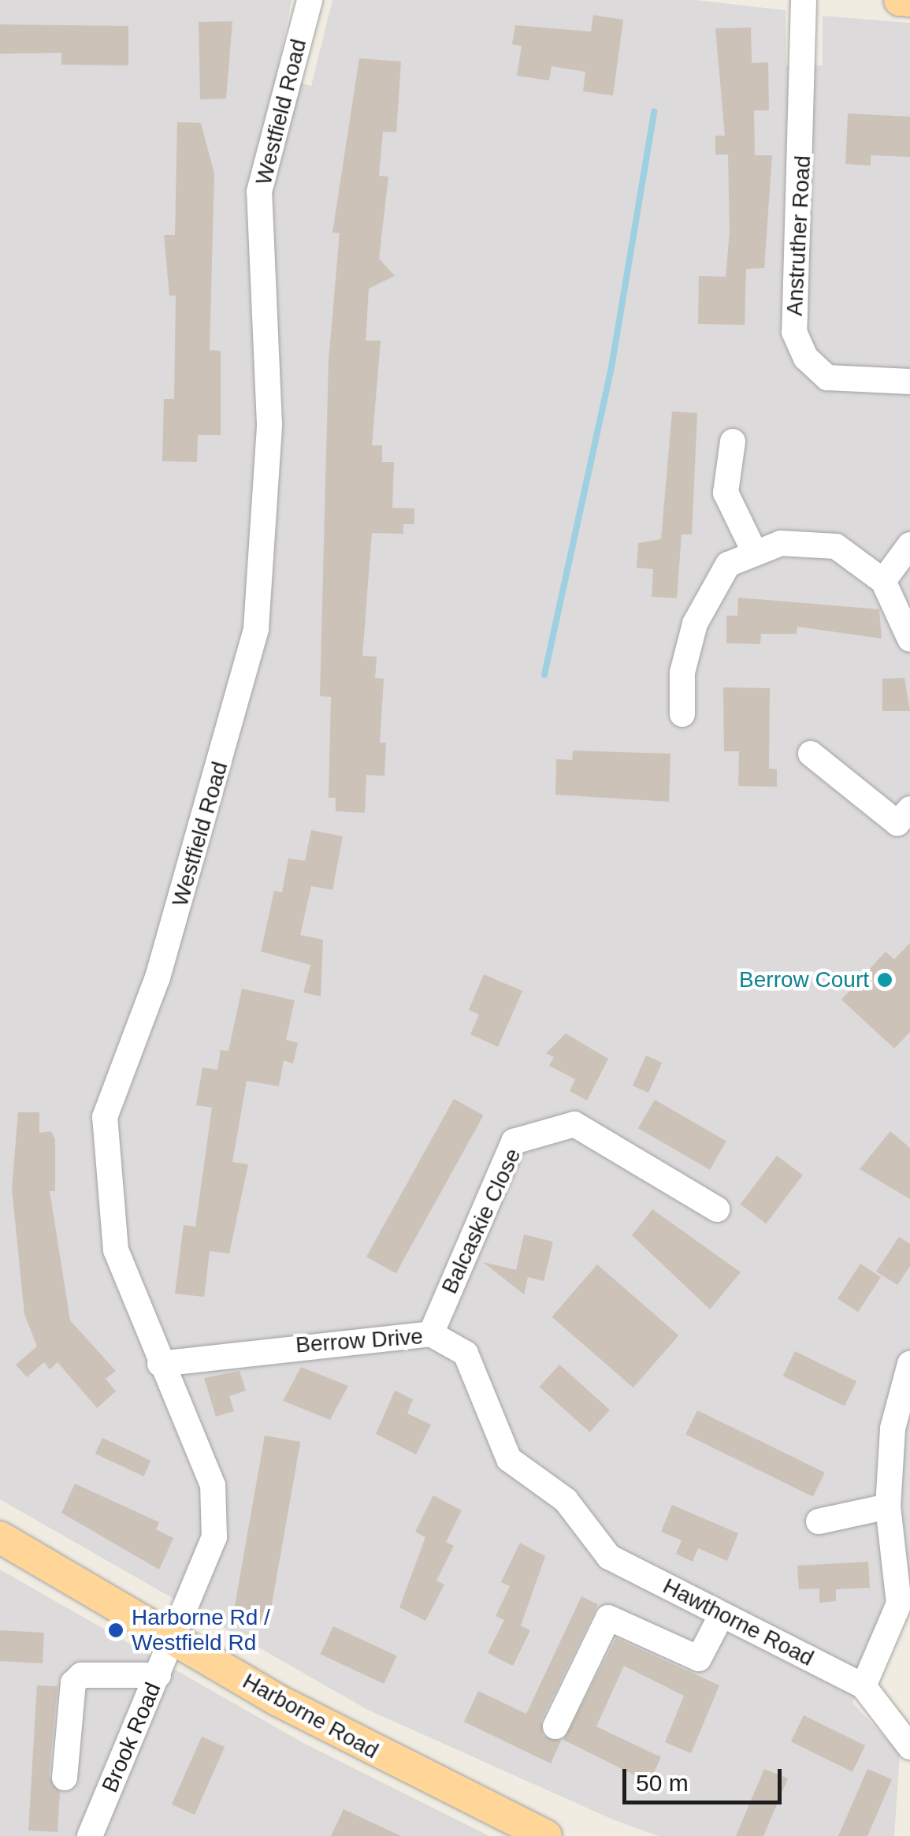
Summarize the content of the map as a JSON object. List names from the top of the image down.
{
  "streets": {
    "main road": ["Harborne Road"],
    "street": [
      "Westfield Road",
      "Anstruther Road",
      "Balcaskie Close",
      "Berrow Drive",
      "Hawthorne Road",
      "Brook Road"
    ]
  },
  "crossings": [
    ["Westfield Road", "Berrow Drive"],
    ["Westfield Road", "Harborne Road"],
    ["Westfield Road", "Brook Road"],
    ["Balcaskie Close", "Berrow Drive"],
    ["Berrow Drive", "Hawthorne Road"],
    ["Harborne Road", "Brook Road"]
  ],
  "places": ["Berrow Court", "Harborne Rd / Westfield Rd"],
  "scale_bar": "50 m"
}
